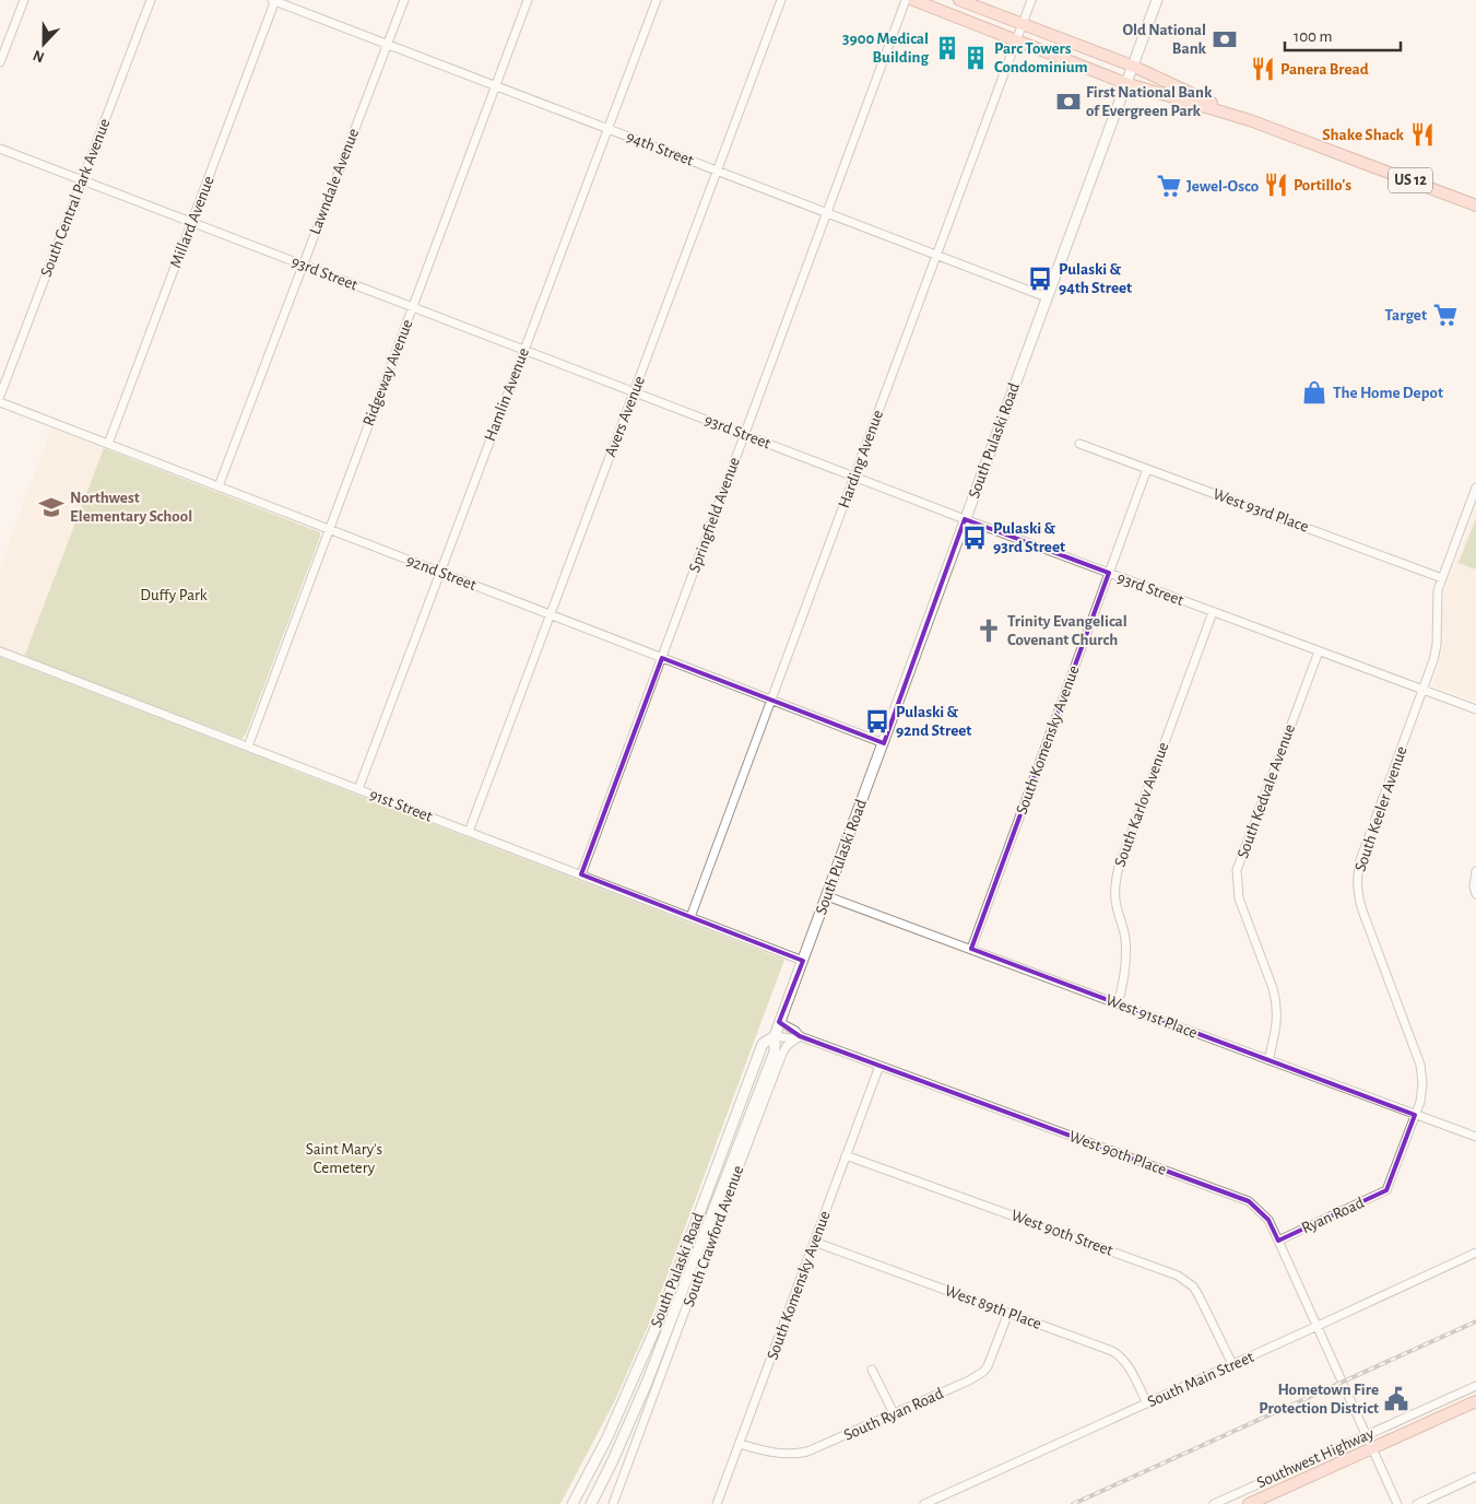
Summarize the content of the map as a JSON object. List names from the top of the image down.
{
  "streets": {
    "main road": ["US 12", "South Pulaski Road", "Southwest Highway"],
    "street": [
      "94th Street",
      "Lawndale Avenue",
      "South Central Park Avenue",
      "Millard Avenue",
      "93rd Street",
      "Ridgeway Avenue",
      "Hamlin Avenue",
      "Avers Avenue",
      "Harding Avenue",
      "West 93rd Place",
      "Springfield Avenue",
      "92nd Street",
      "South Komensky Avenue",
      "South Kedvale Avenue",
      "South Karlov Avenue",
      "91st Street",
      "South Keeler Avenue",
      "West 91st Place",
      "West 90th Place",
      "Ryan Road",
      "West 90th Street",
      "South Crawford Avenue",
      "West 89th Place",
      "South Main Street",
      "South Ryan Road"
    ]
  },
  "crossings": [
    ["94th Street", "Lawndale Avenue"],
    ["94th Street", "Millard Avenue"],
    ["94th Street", "Ridgeway Avenue"],
    ["94th Street", "Hamlin Avenue"],
    ["94th Street", "Avers Avenue"],
    ["94th Street", "South Pulaski Road"],
    ["94th Street", "Harding Avenue"],
    ["94th Street", "Springfield Avenue"],
    ["US 12", "South Pulaski Road"],
    ["US 12", "Harding Avenue"],
    ["Lawndale Avenue", "93rd Street"],
    ["Lawndale Avenue", "92nd Street"],
    ["South Central Park Avenue", "93rd Street"],
    ["Millard Avenue", "93rd Street"],
    ["Millard Avenue", "92nd Street"],
    ["93rd Street", "Ridgeway Avenue"],
    ["93rd Street", "Hamlin Avenue"],
    ["93rd Street", "Avers Avenue"],
    ["93rd Street", "South Pulaski Road"],
    ["93rd Street", "Harding Avenue"],
    ["93rd Street", "Springfield Avenue"],
    ["93rd Street", "South Komensky Avenue"],
    ["93rd Street", "South Kedvale Avenue"],
    ["93rd Street", "South Karlov Avenue"],
    ["93rd Street", "South Keeler Avenue"],
    ["Ridgeway Avenue", "92nd Street"],
    ["Ridgeway Avenue", "91st Street"],
    ["Hamlin Avenue", "92nd Street"],
    ["Hamlin Avenue", "91st Street"],
    ["Avers Avenue", "92nd Street"],
    ["Avers Avenue", "91st Street"],
    ["South Pulaski Road", "92nd Street"],
    ["South Pulaski Road", "91st Street"],
    ["South Pulaski Road", "West 91st Place"],
    ["South Pulaski Road", "West 90th Place"],
    ["Harding Avenue", "92nd Street"],
    ["Harding Avenue", "91st Street"],
    ["West 93rd Place", "South Komensky Avenue"],
    ["West 93rd Place", "South Keeler Avenue"],
    ["Springfield Avenue", "92nd Street"],
    ["Springfield Avenue", "91st Street"],
    ["South Komensky Avenue", "West 91st Place"],
    ["South Komensky Avenue", "West 90th Place"],
    ["South Komensky Avenue", "West 90th Street"],
    ["South Komensky Avenue", "West 89th Place"],
    ["South Komensky Avenue", "South Ryan Road"],
    ["South Kedvale Avenue", "West 91st Place"],
    ["South Karlov Avenue", "West 91st Place"],
    ["South Keeler Avenue", "West 91st Place"],
    ["South Keeler Avenue", "Ryan Road"],
    ["West 90th Place", "Ryan Road"],
    ["West 90th Place", "South Crawford Avenue"],
    ["West 90th Place", "South Main Street"],
    ["West 90th Place", "Southwest Highway"],
    ["West 90th Street", "South Main Street"],
    ["West 89th Place", "South Main Street"],
    ["West 89th Place", "South Ryan Road"]
  ],
  "parks": ["Duffy Park", "Saint Mary's Cemetery"],
  "places": {
    "bank": ["Old National Bank", "First National Bank of Evergreen Park"],
    "building": ["3900 Medical Building", "Parc Towers Condominium"],
    "restaurant": ["Panera Bread", "Shake Shack", "Portillo's"],
    "supermarket": ["Jewel-Osco", "Target"],
    "bus stop": ["Pulaski & 94th Street", "Pulaski & 93rd Street", "Pulaski & 92nd Street"],
    "shop": ["The Home Depot"],
    "school or university": ["Northwest Elementary School"],
    "church": ["Trinity Evangelical Covenant Church"],
    "public building": ["Hometown Fire Protection District"]
  },
  "scale_bar": "100 m",
  "north": "bottom"
}
